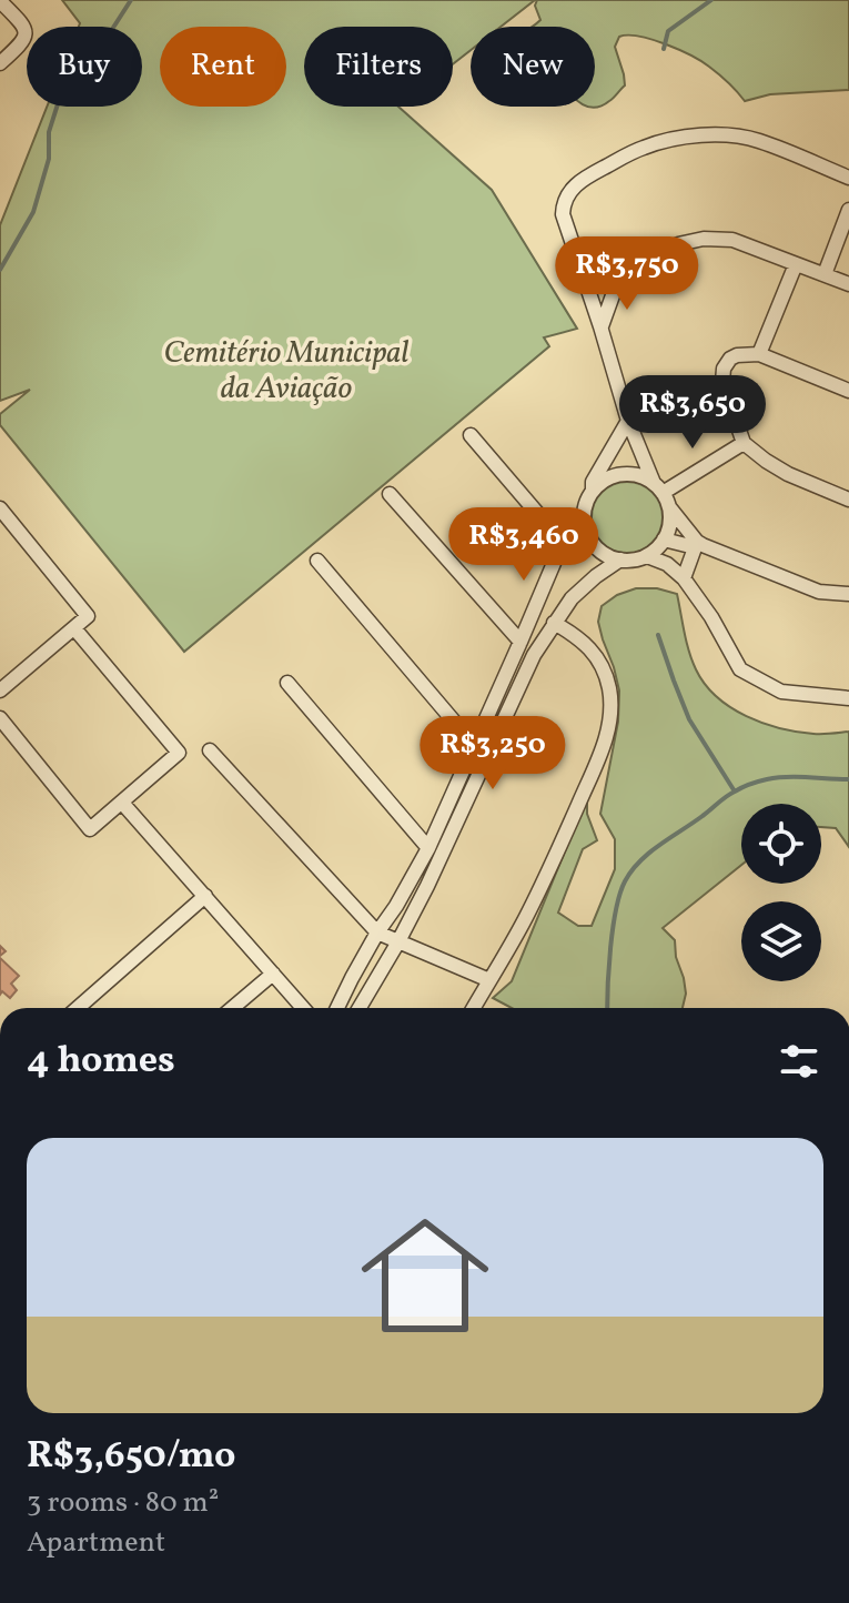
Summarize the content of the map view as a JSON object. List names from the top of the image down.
{
  "parks": ["Cemitério Municipal da Aviação"],
  "page": {
    "chip": [
      "Buy",
      "Rent",
      "Filters",
      "New"
    ],
    "price": [
      "R$3,750",
      "R$3,650",
      "R$3,460",
      "R$3,250"
    ],
    "heading": "4 homes",
    "list": [
      {
        "name": "R$3,650/mo",
        "note": "3 rooms · 80 m² · Apartment"
      }
    ]
  }
}
